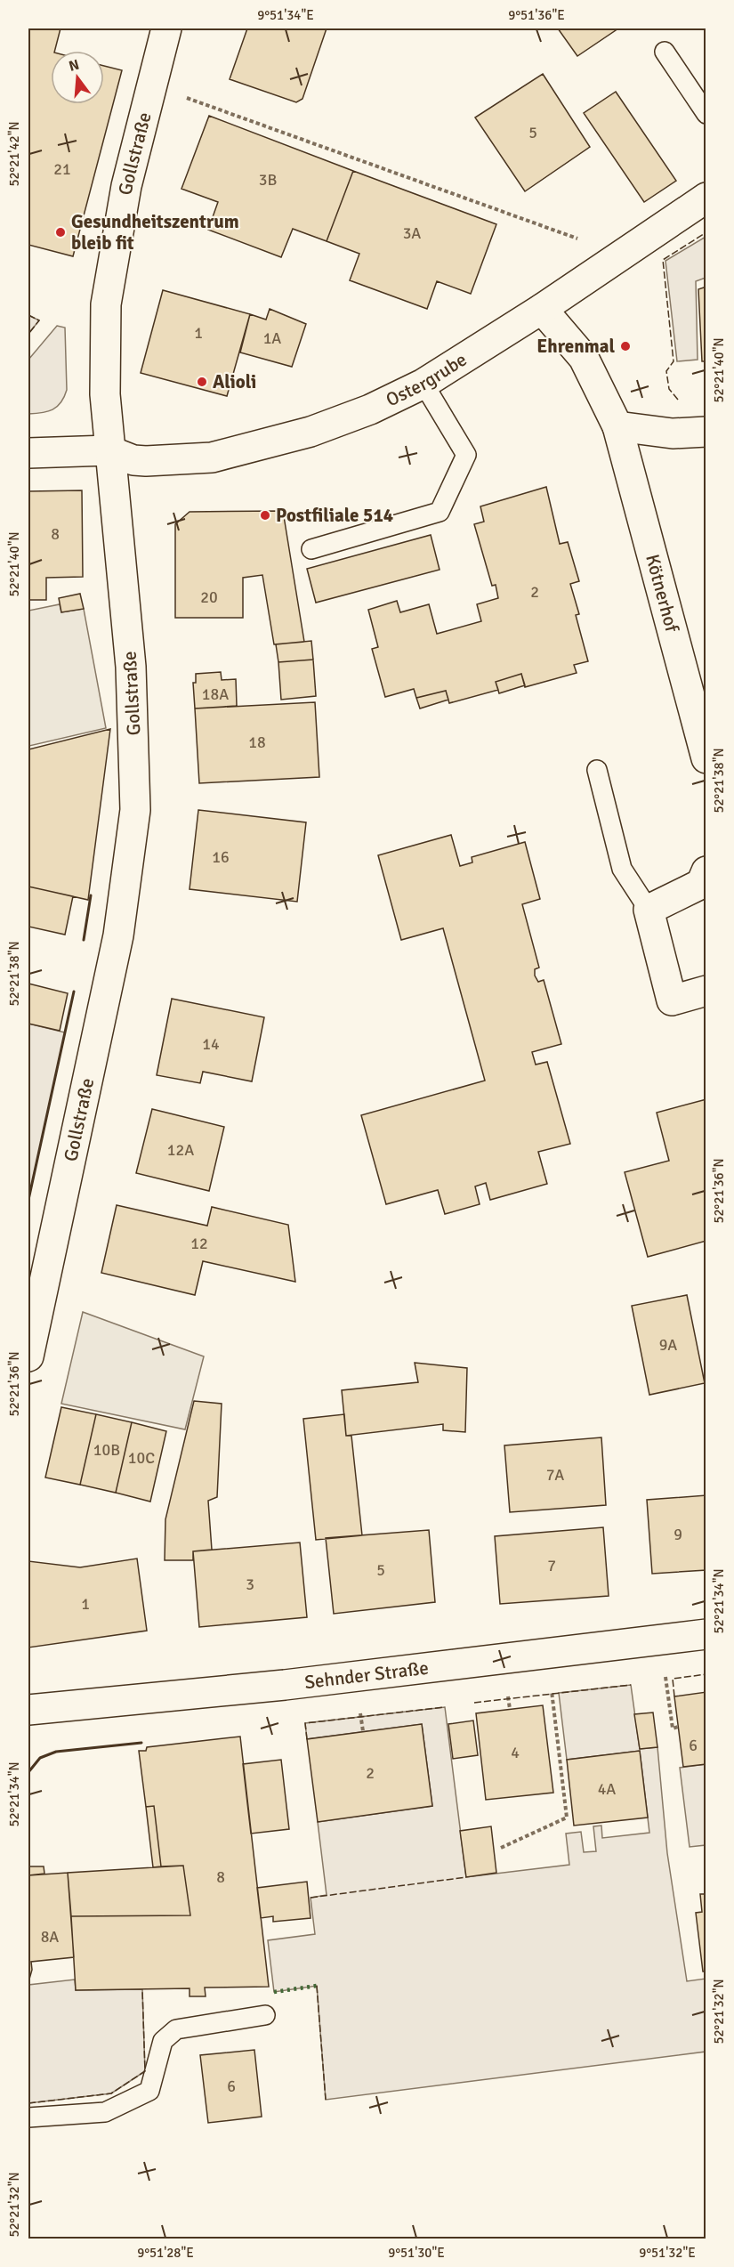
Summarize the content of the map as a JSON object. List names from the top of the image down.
{
  "streets": {
    "street": [
      "Gollstraße",
      "Ostergrube",
      "Kötnerhof",
      "Sehnder Straße"
    ]
  },
  "crossings": [
    ["Gollstraße", "Ostergrube"],
    ["Ostergrube", "Kötnerhof"]
  ],
  "places": [
    "Gesundheitszentrum bleib fit",
    "Ehrenmal",
    "Alioli",
    "Postfiliale 514"
  ],
  "house_numbers": [
    "5",
    "21",
    "3B",
    "3A",
    "1",
    "1A",
    "8",
    "2",
    "20",
    "18A",
    "18",
    "16",
    "14",
    "12A",
    "12",
    "9A",
    "10B",
    "10C",
    "7A",
    "9",
    "7",
    "5",
    "3",
    "1",
    "6",
    "4",
    "2",
    "4A",
    "8",
    "8A",
    "6"
  ],
  "north": "top",
  "coordinates": [
    "9°51'34\"E",
    "9°51'36\"E",
    "52°21'42\"N",
    "52°21'40\"N",
    "52°21'38\"N",
    "52°21'36\"N",
    "52°21'34\"N",
    "52°21'32\"N",
    "9°51'28\"E",
    "9°51'30\"E",
    "9°51'32\"E"
  ]
}
